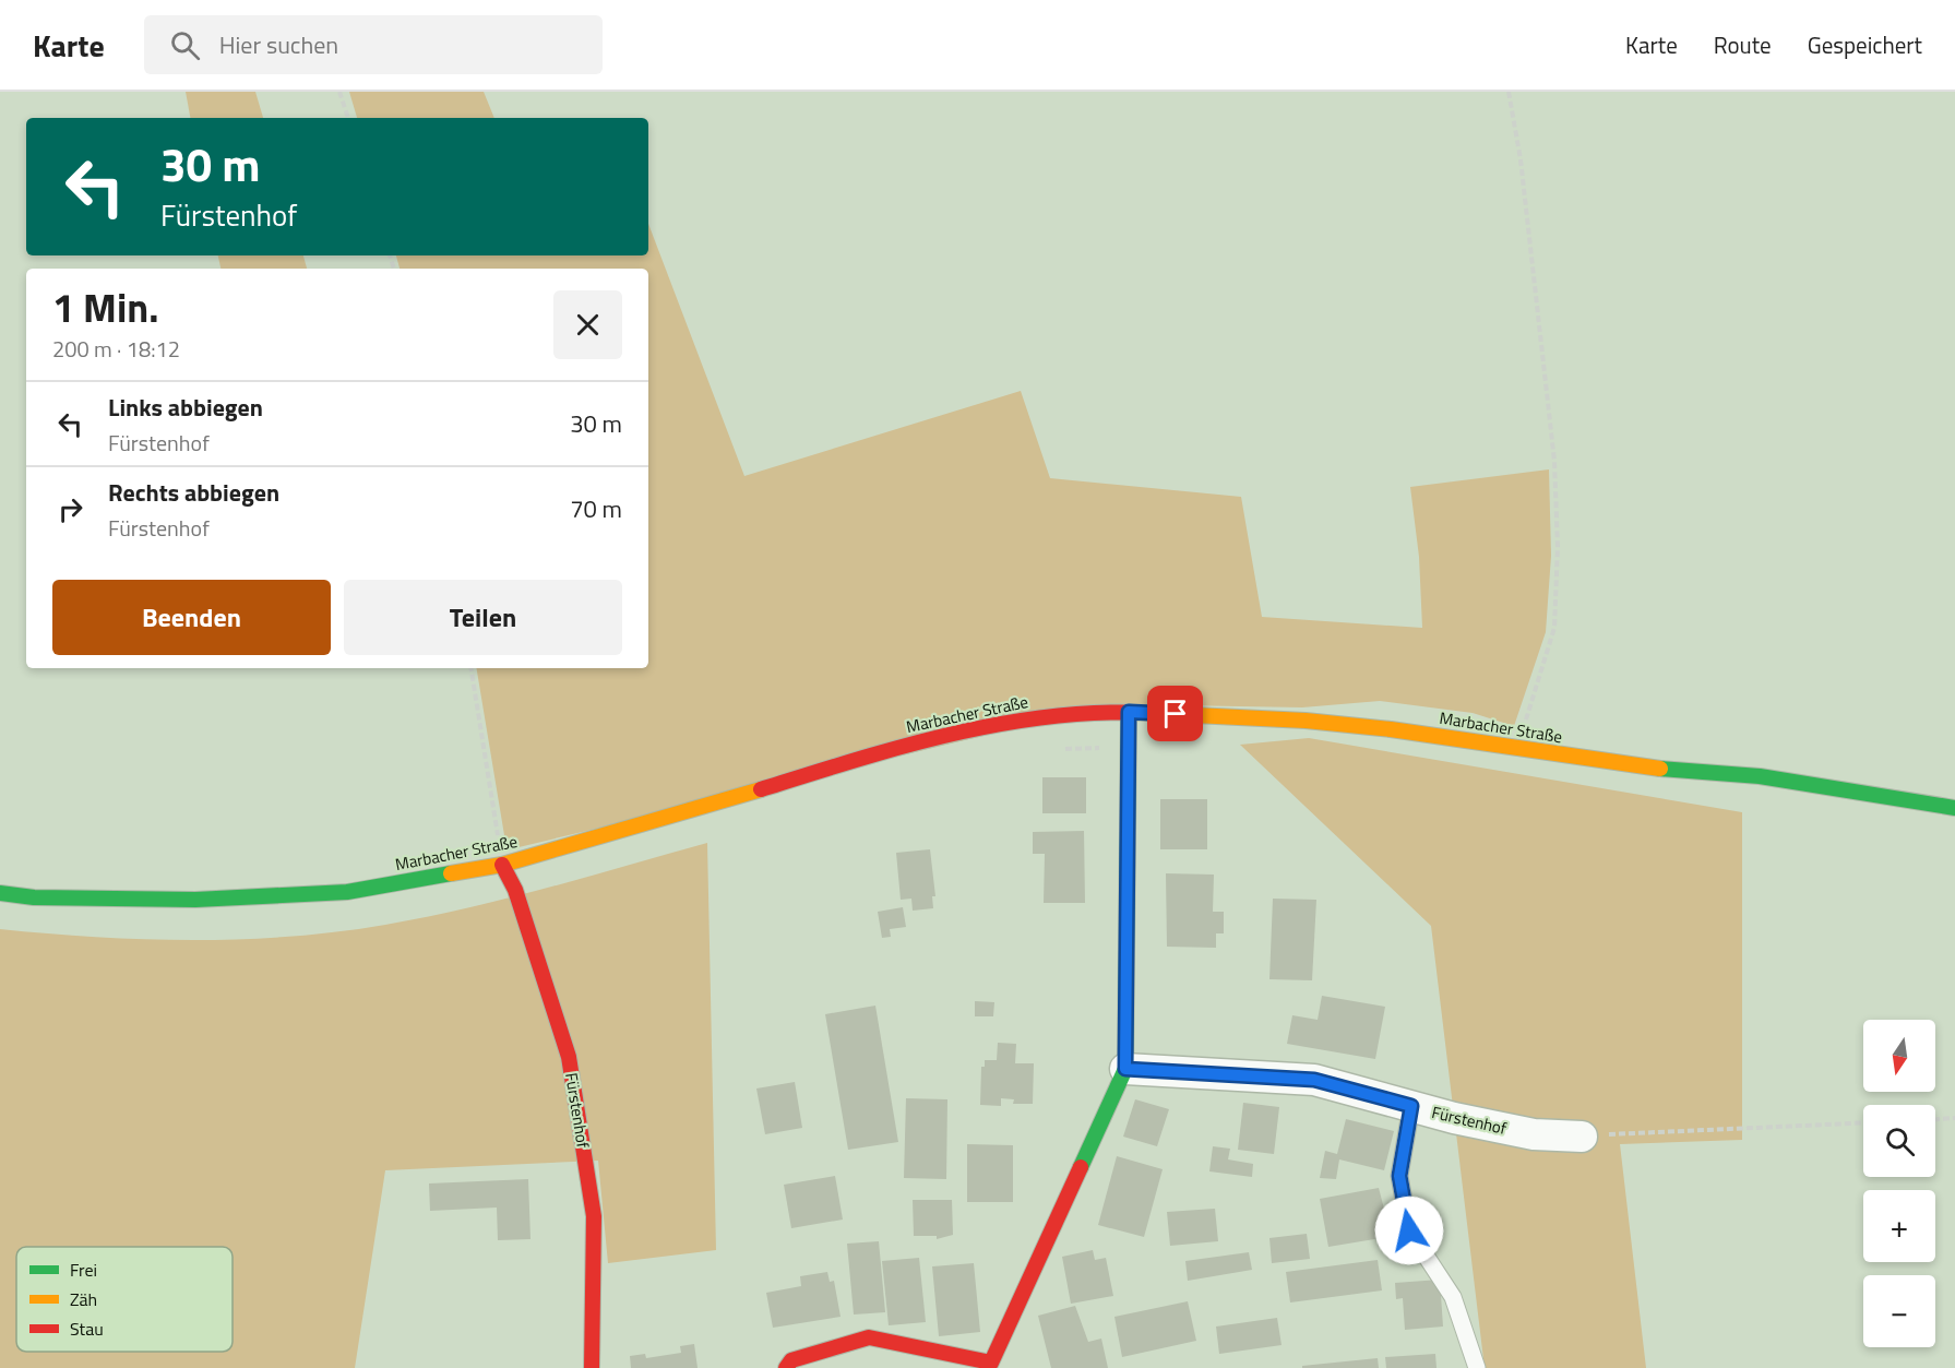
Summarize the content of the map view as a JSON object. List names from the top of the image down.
{
  "streets": {
    "main road": ["Marbacher Straße", "Fürstenhof"]
  },
  "crossings": [
    ["Marbacher Straße", "Fürstenhof"]
  ],
  "legend": ["Frei", "Zäh", "Stau"],
  "north": "bottom",
  "page": {
    "header": "Karte",
    "search": "Hier suchen",
    "nav": ["Karte", "Route", "Gespeichert"],
    "turn": ["30 m", "Fürstenhof"],
    "heading": ["1 Min.", "200 m · 18:12"],
    "list": [
      {
        "name": "Links abbiegen",
        "note": "Fürstenhof",
        "value": "30 m"
      },
      {
        "name": "Rechts abbiegen",
        "note": "Fürstenhof",
        "value": "70 m"
      }
    ],
    "buttons": ["Beenden", "Teilen"],
    "map_buttons": ["+", "−"]
  }
}
